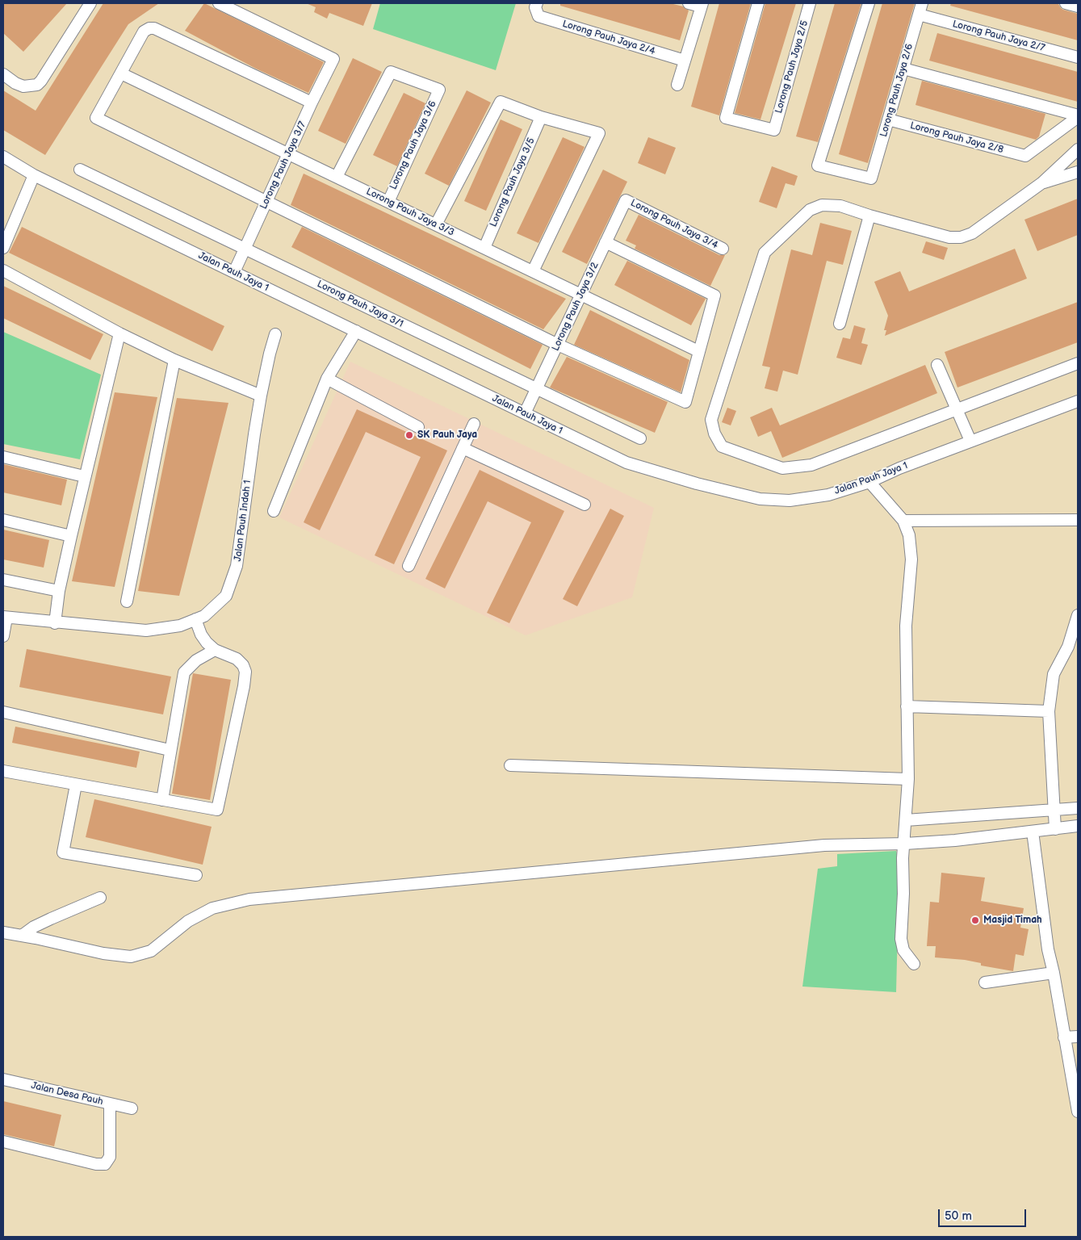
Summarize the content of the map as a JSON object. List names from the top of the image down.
{
  "streets": {
    "street": [
      "Lorong Pauh Jaya 2/7",
      "Lorong Pauh Jaya 2/4",
      "Lorong Pauh Jaya 2/5",
      "Lorong Pauh Jaya 2/6",
      "Lorong Pauh Jaya 2/8",
      "Lorong Pauh Jaya 3/6",
      "Lorong Pauh Jaya 3/7",
      "Lorong Pauh Jaya 3/5",
      "Lorong Pauh Jaya 3/3",
      "Lorong Pauh Jaya 3/4",
      "Jalan Pauh Jaya 1",
      "Lorong Pauh Jaya 3/1",
      "Lorong Pauh Jaya 3/2",
      "Jalan Pauh Indah 1",
      "Jalan Desa Pauh"
    ]
  },
  "crossings": [
    ["Lorong Pauh Jaya 2/7", "Lorong Pauh Jaya 2/6"],
    ["Lorong Pauh Jaya 2/6", "Lorong Pauh Jaya 2/8"],
    ["Lorong Pauh Jaya 3/6", "Lorong Pauh Jaya 3/3"],
    ["Lorong Pauh Jaya 3/7", "Lorong Pauh Jaya 3/3"],
    ["Lorong Pauh Jaya 3/7", "Jalan Pauh Jaya 1"],
    ["Lorong Pauh Jaya 3/7", "Lorong Pauh Jaya 3/1"],
    ["Lorong Pauh Jaya 3/5", "Lorong Pauh Jaya 3/3"],
    ["Lorong Pauh Jaya 3/3", "Lorong Pauh Jaya 3/2"],
    ["Lorong Pauh Jaya 3/4", "Lorong Pauh Jaya 3/2"],
    ["Jalan Pauh Jaya 1", "Lorong Pauh Jaya 3/2"],
    ["Lorong Pauh Jaya 3/1", "Lorong Pauh Jaya 3/2"]
  ],
  "places": ["SK Pauh Jaya", "Masjid Timah"],
  "scale_bar": "50 m"
}
